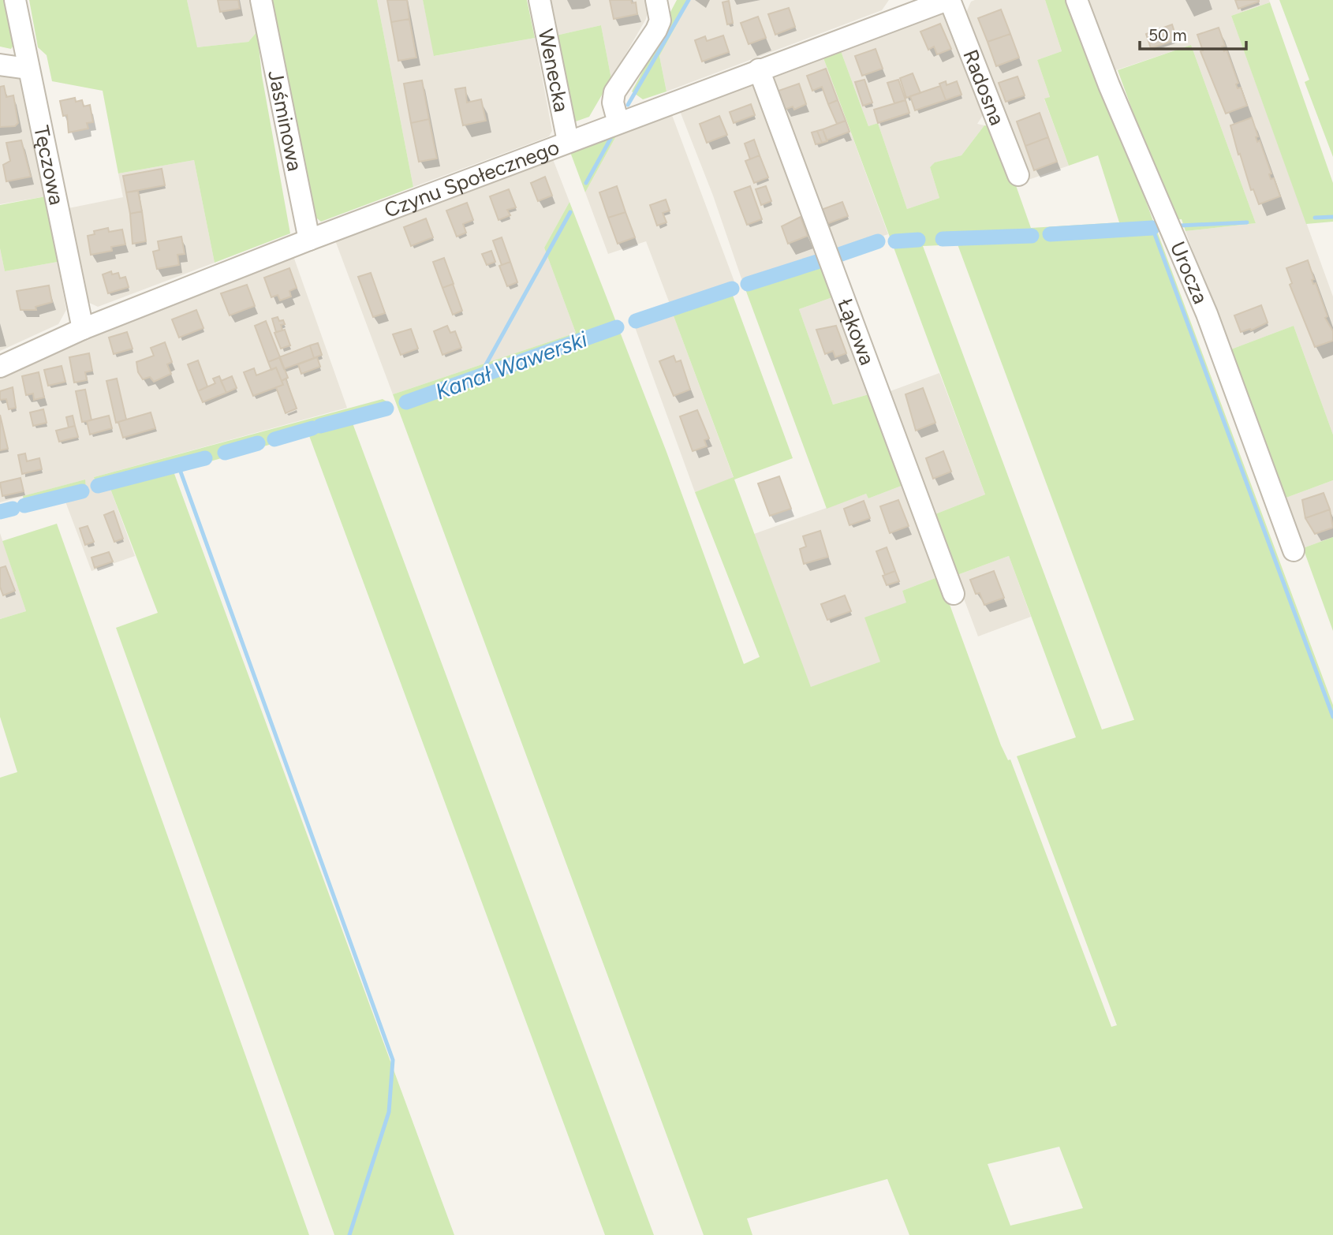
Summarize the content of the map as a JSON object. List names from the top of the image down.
{
  "streets": {
    "street": [
      "Wenecka",
      "Radosna",
      "Jaśminowa",
      "Tęczowa",
      "Czynu Społecznego",
      "Urocza",
      "Łąkowa"
    ]
  },
  "crossings": [
    ["Wenecka", "Czynu Społecznego"],
    ["Radosna", "Czynu Społecznego"],
    ["Jaśminowa", "Czynu Społecznego"],
    ["Tęczowa", "Czynu Społecznego"],
    ["Czynu Społecznego", "Łąkowa"]
  ],
  "water": ["Kanał Wawerski"],
  "scale_bar": "50 m"
}
